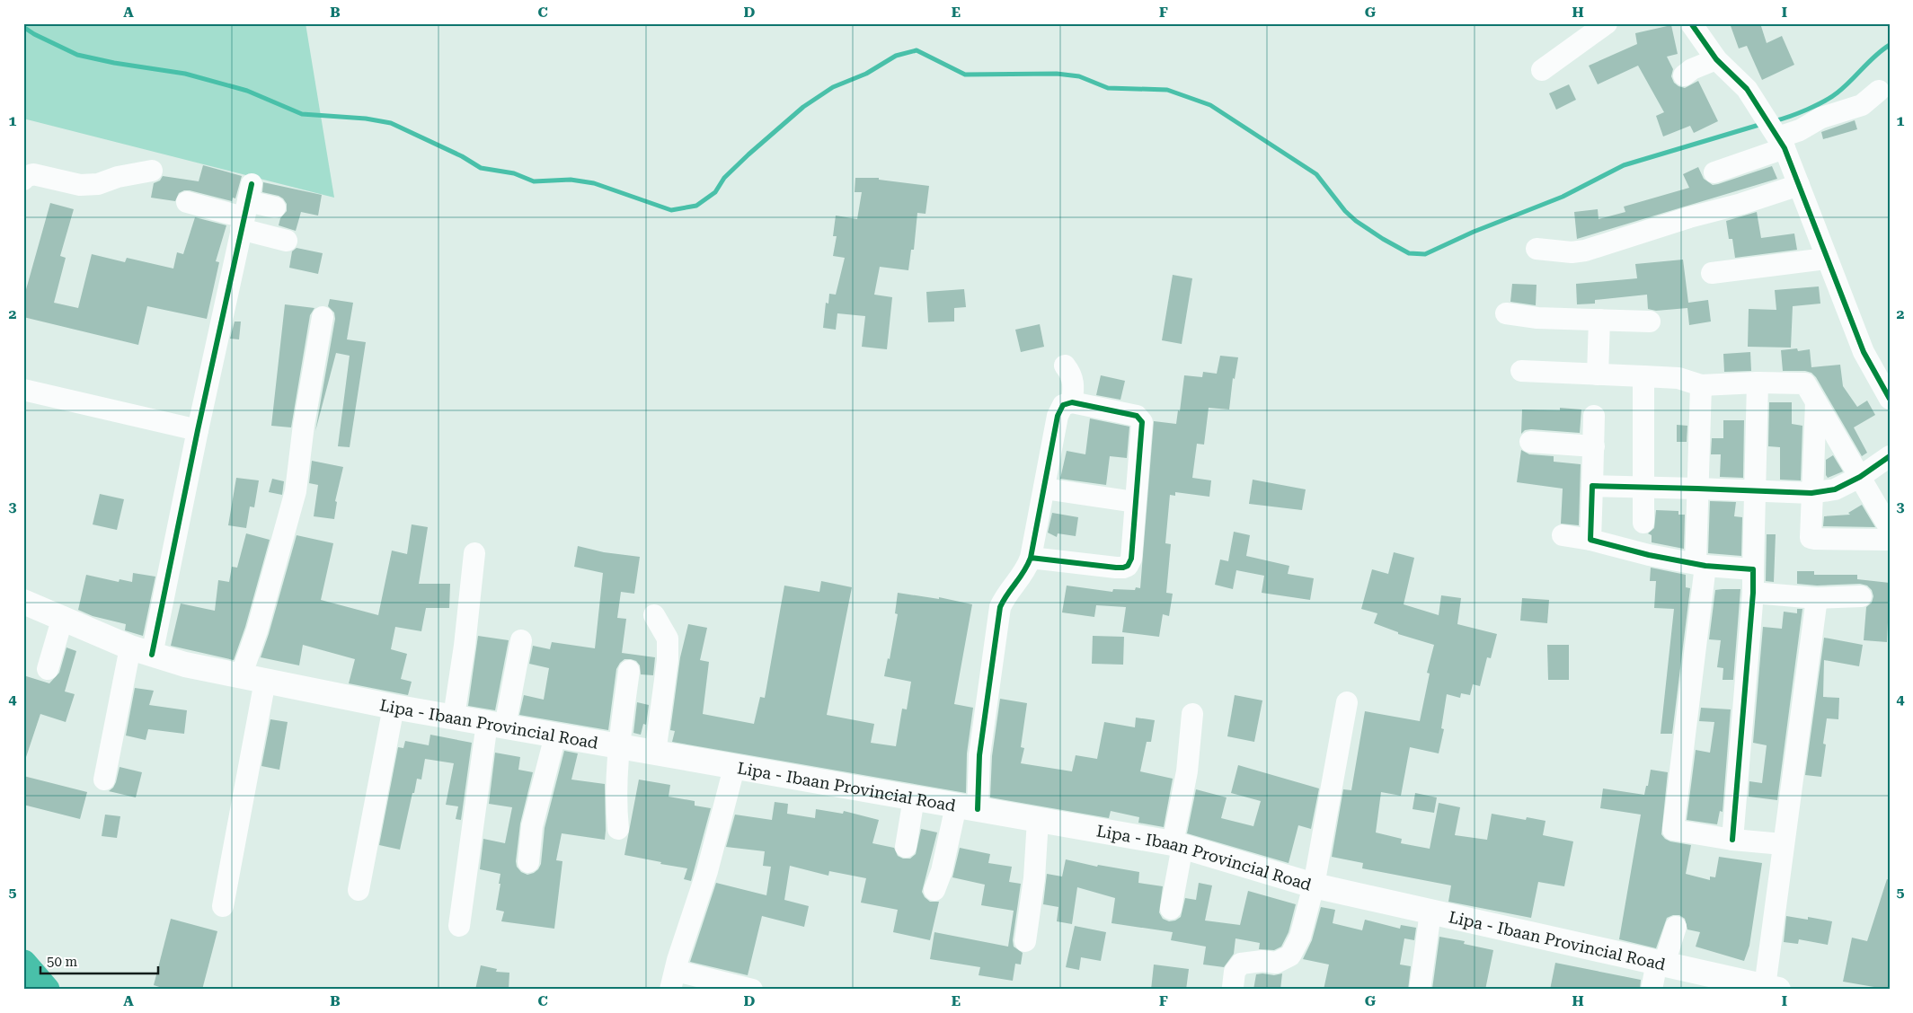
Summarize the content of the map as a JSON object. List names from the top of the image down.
{
  "streets": {
    "main road": ["Lipa - Ibaan Provincial Road"]
  },
  "scale_bar": "50 m",
  "grid": {
    "columns": [
      "A",
      "B",
      "C",
      "D",
      "E",
      "F",
      "G",
      "H",
      "I"
    ],
    "rows": [
      "1",
      "2",
      "3",
      "4",
      "5"
    ]
  }
}
